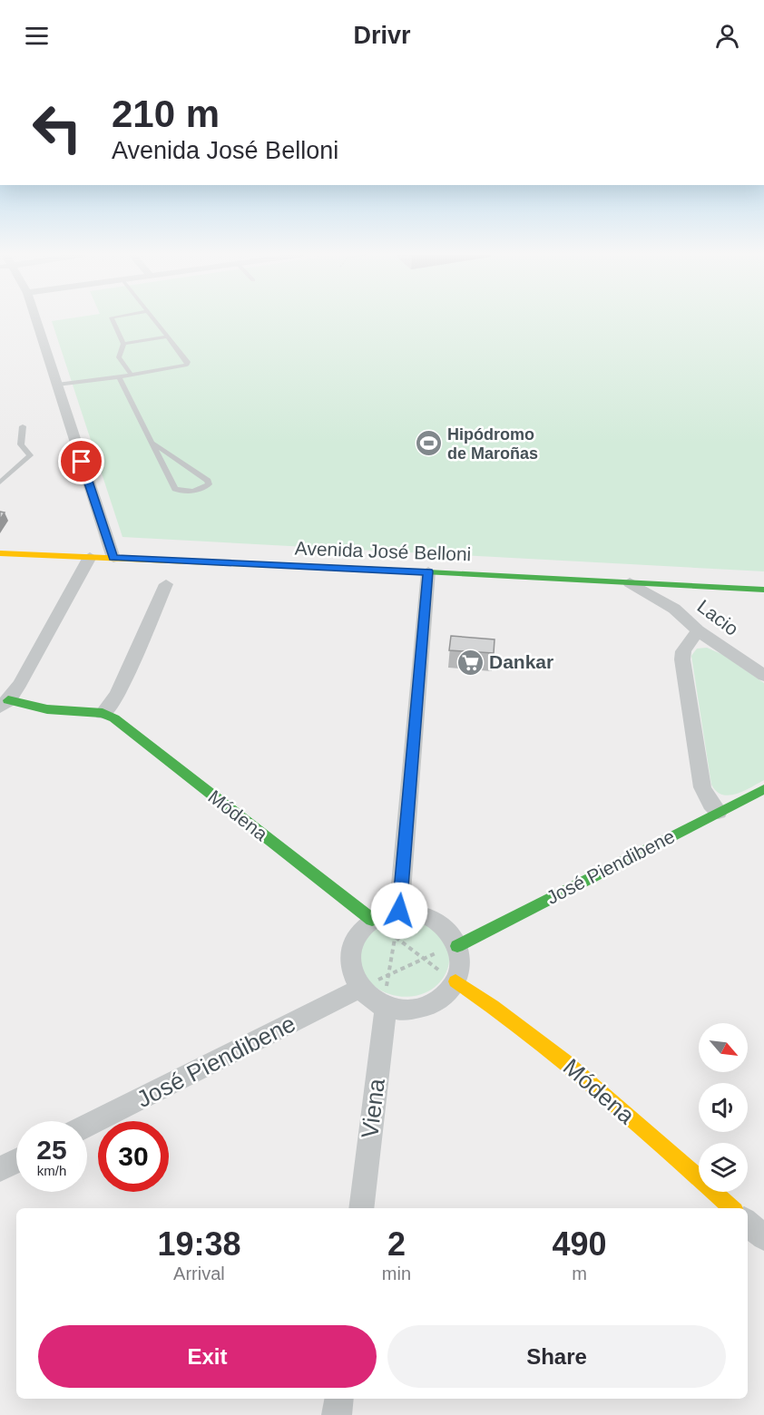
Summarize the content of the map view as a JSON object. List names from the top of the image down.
{
  "streets": {
    "street": [
      "Avenida José Belloni",
      "Lacio",
      "Módena",
      "José Piendibene",
      "Viena"
    ]
  },
  "crossings": [
    ["Avenida José Belloni", "Lacio"]
  ],
  "places": {
    "sports": ["Hipódromo de Maroñas"],
    "supermarket": ["Dankar"]
  },
  "north": "bottom right",
  "page": {
    "header": "Drivr",
    "turn": ["210 m", "Avenida José Belloni"],
    "speed": "25 km/h",
    "limit": "30",
    "eta": [
      "19:38",
      "Arrival",
      "2",
      "min",
      "490",
      "m"
    ],
    "buttons": ["Exit", "Share"]
  }
}
